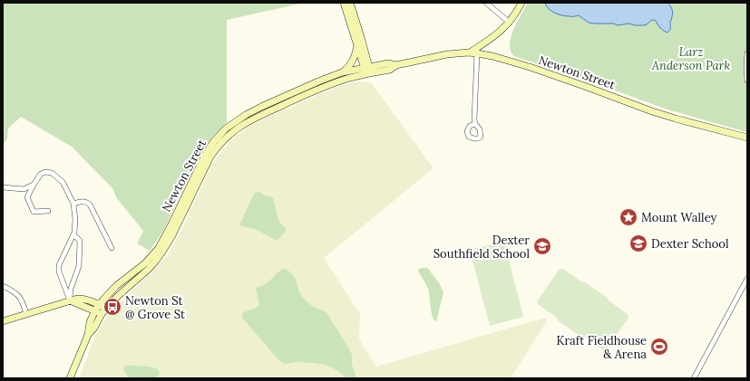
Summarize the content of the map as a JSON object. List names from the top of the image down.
{
  "streets": {
    "main road": ["Newton Street"]
  },
  "parks": ["Larz Anderson Park"],
  "places": {
    "place": ["Mount Walley"],
    "school or university": ["Dexter School", "Dexter Southfield School"],
    "bus stop": ["Newton St @ Grove St"],
    "sports": ["Kraft Fieldhouse & Arena"]
  }
}
